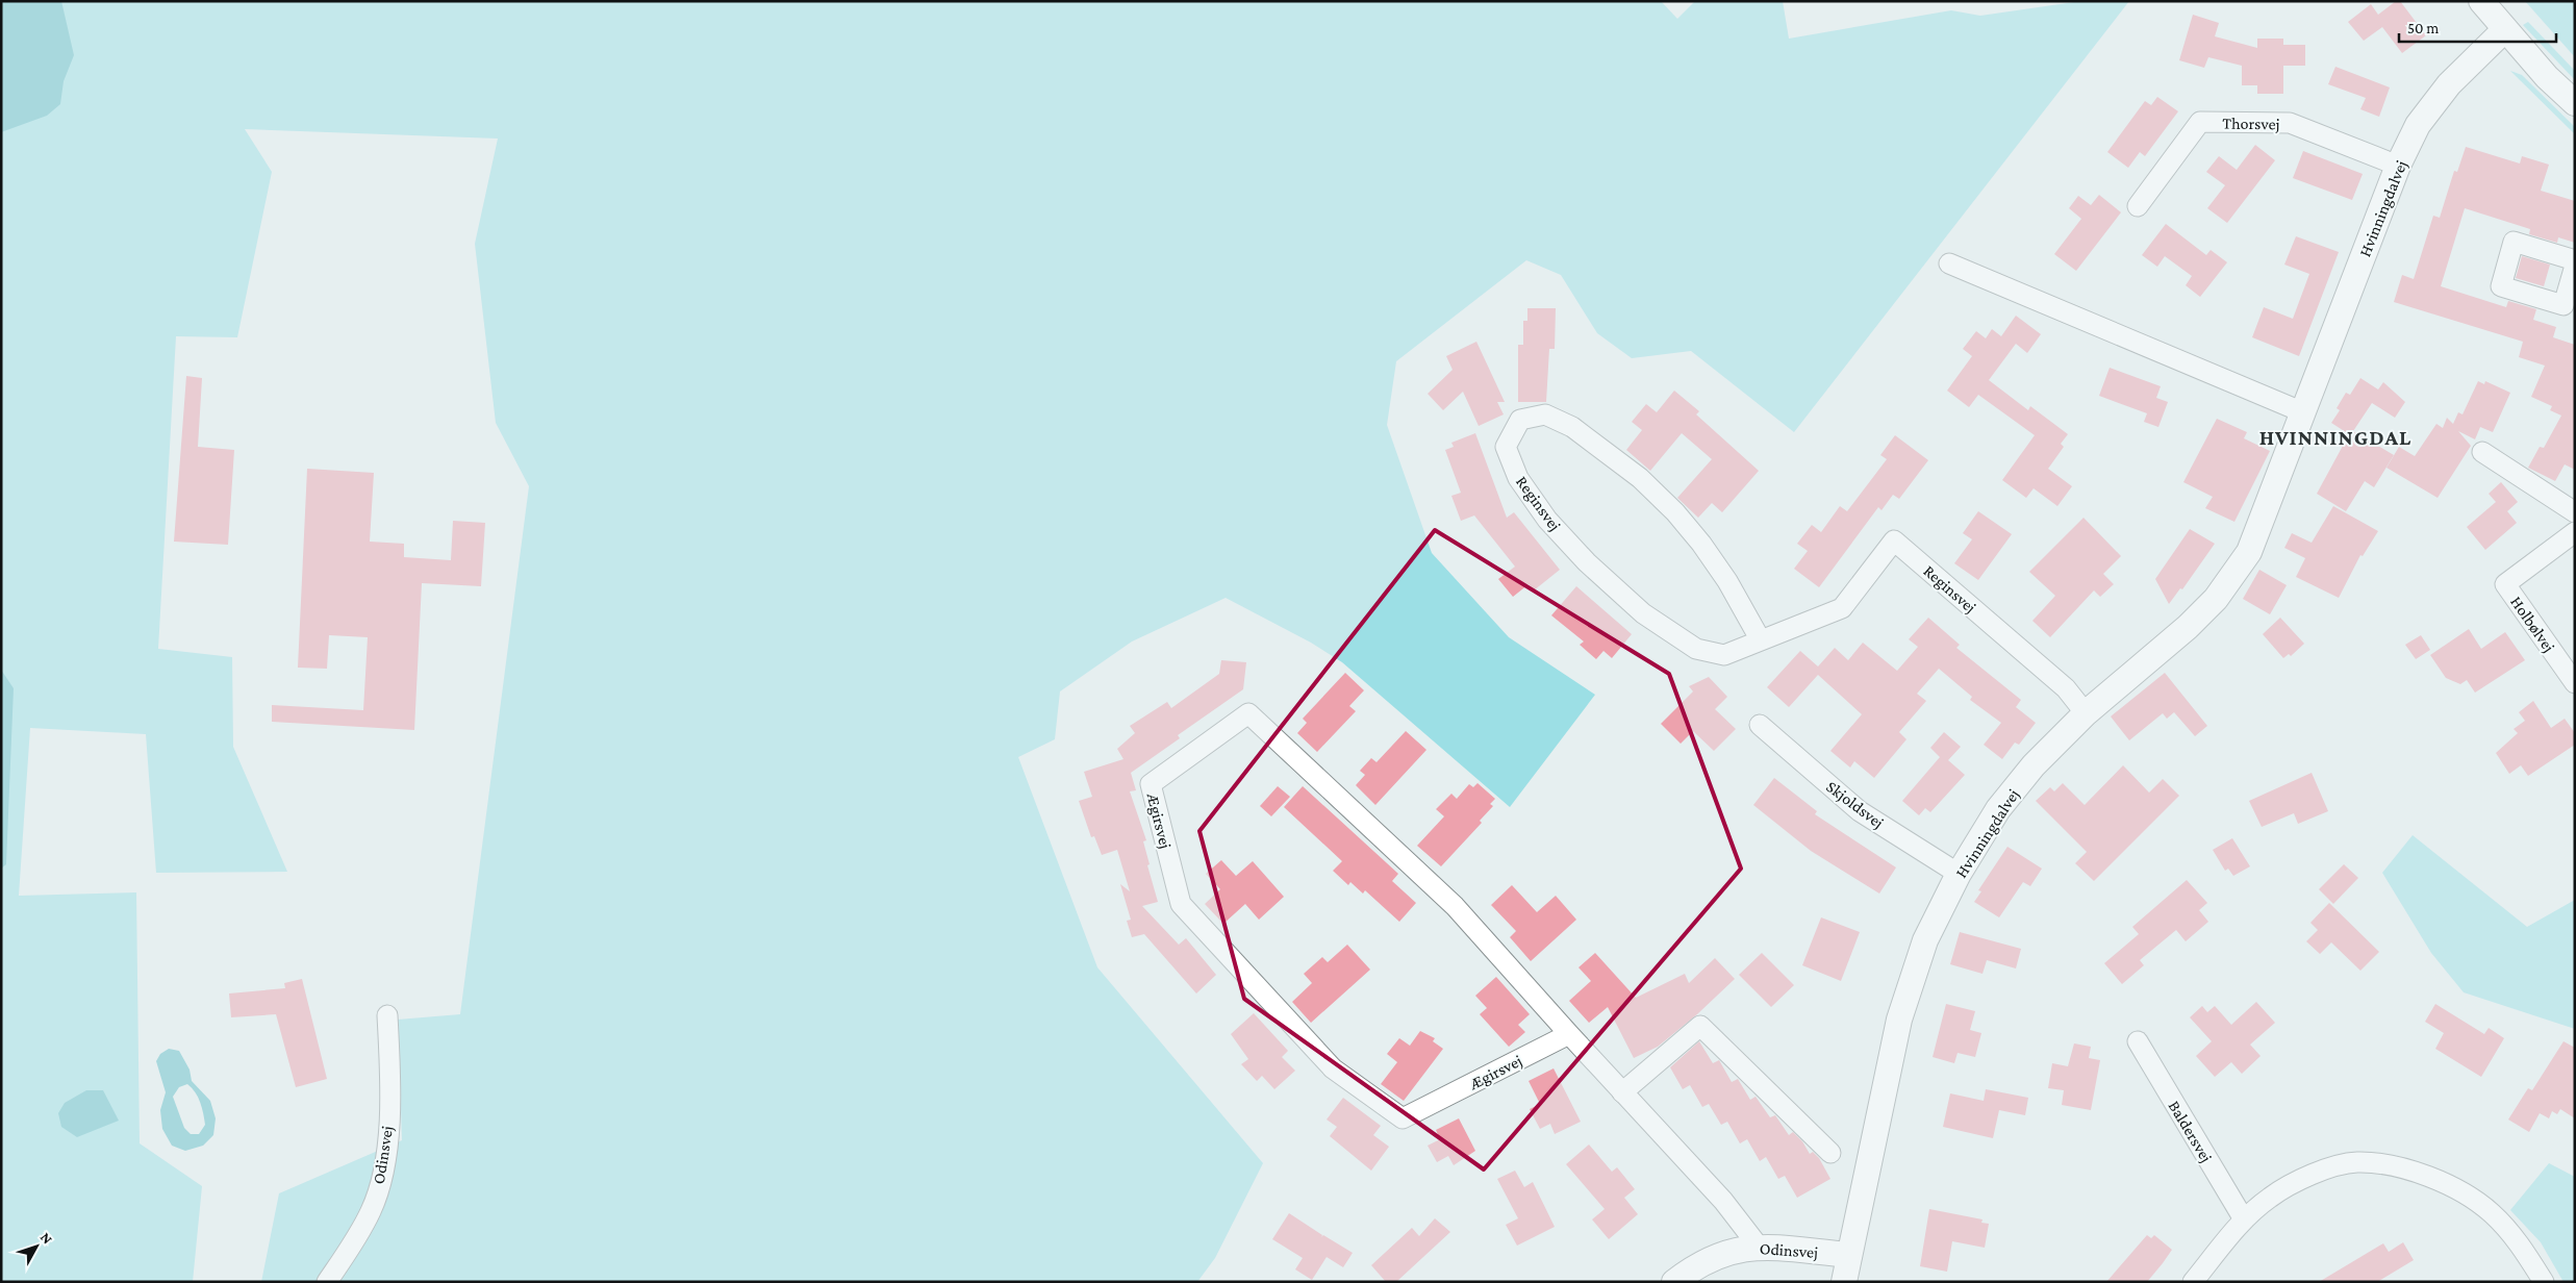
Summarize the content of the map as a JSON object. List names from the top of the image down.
{
  "streets": {
    "street": [
      "Thorsvej",
      "Hvinningdalvej",
      "Reginsvej",
      "Holbølvej",
      "Skjoldsvej",
      "Ægirsvej",
      "Baldersvej",
      "Odinsvej"
    ]
  },
  "crossings": [
    ["Thorsvej", "Hvinningdalvej"],
    ["Hvinningdalvej", "Reginsvej"],
    ["Hvinningdalvej", "Skjoldsvej"],
    ["Hvinningdalvej", "Odinsvej"],
    ["Ægirsvej", "Odinsvej"]
  ],
  "districts": ["HVINNINGDAL"],
  "scale_bar": "50 m",
  "north": "top right"
}
